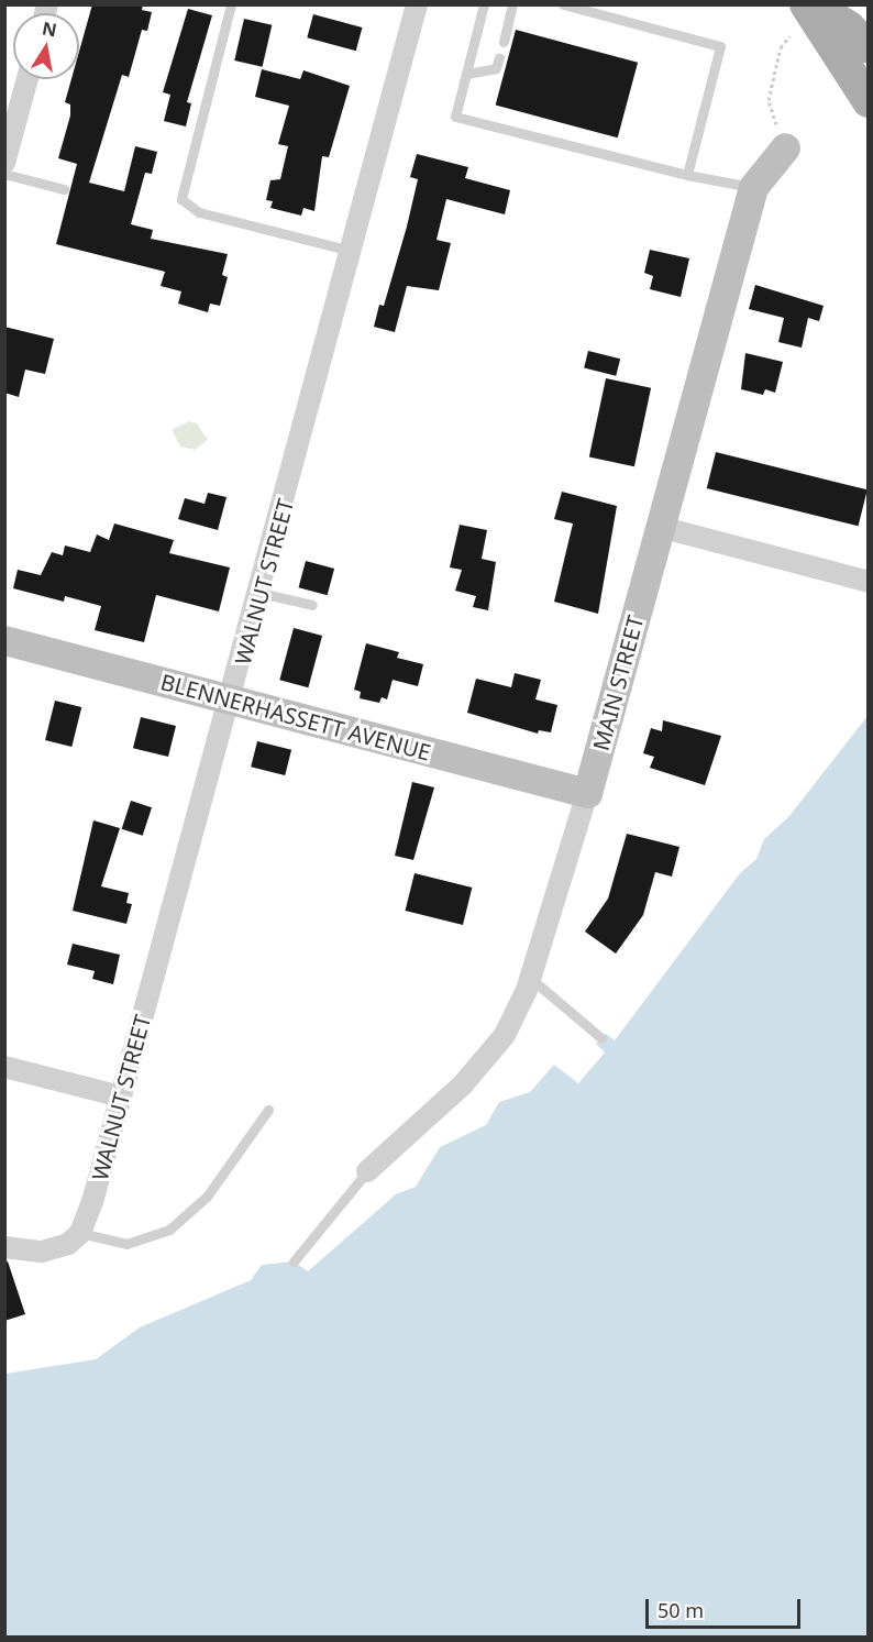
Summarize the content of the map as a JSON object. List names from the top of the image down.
{
  "streets": {
    "street": ["WALNUT STREET", "MAIN STREET", "BLENNERHASSETT AVENUE"]
  },
  "crossings": [
    ["WALNUT STREET", "BLENNERHASSETT AVENUE"],
    ["MAIN STREET", "BLENNERHASSETT AVENUE"]
  ],
  "scale_bar": "50 m",
  "north": "top"
}
